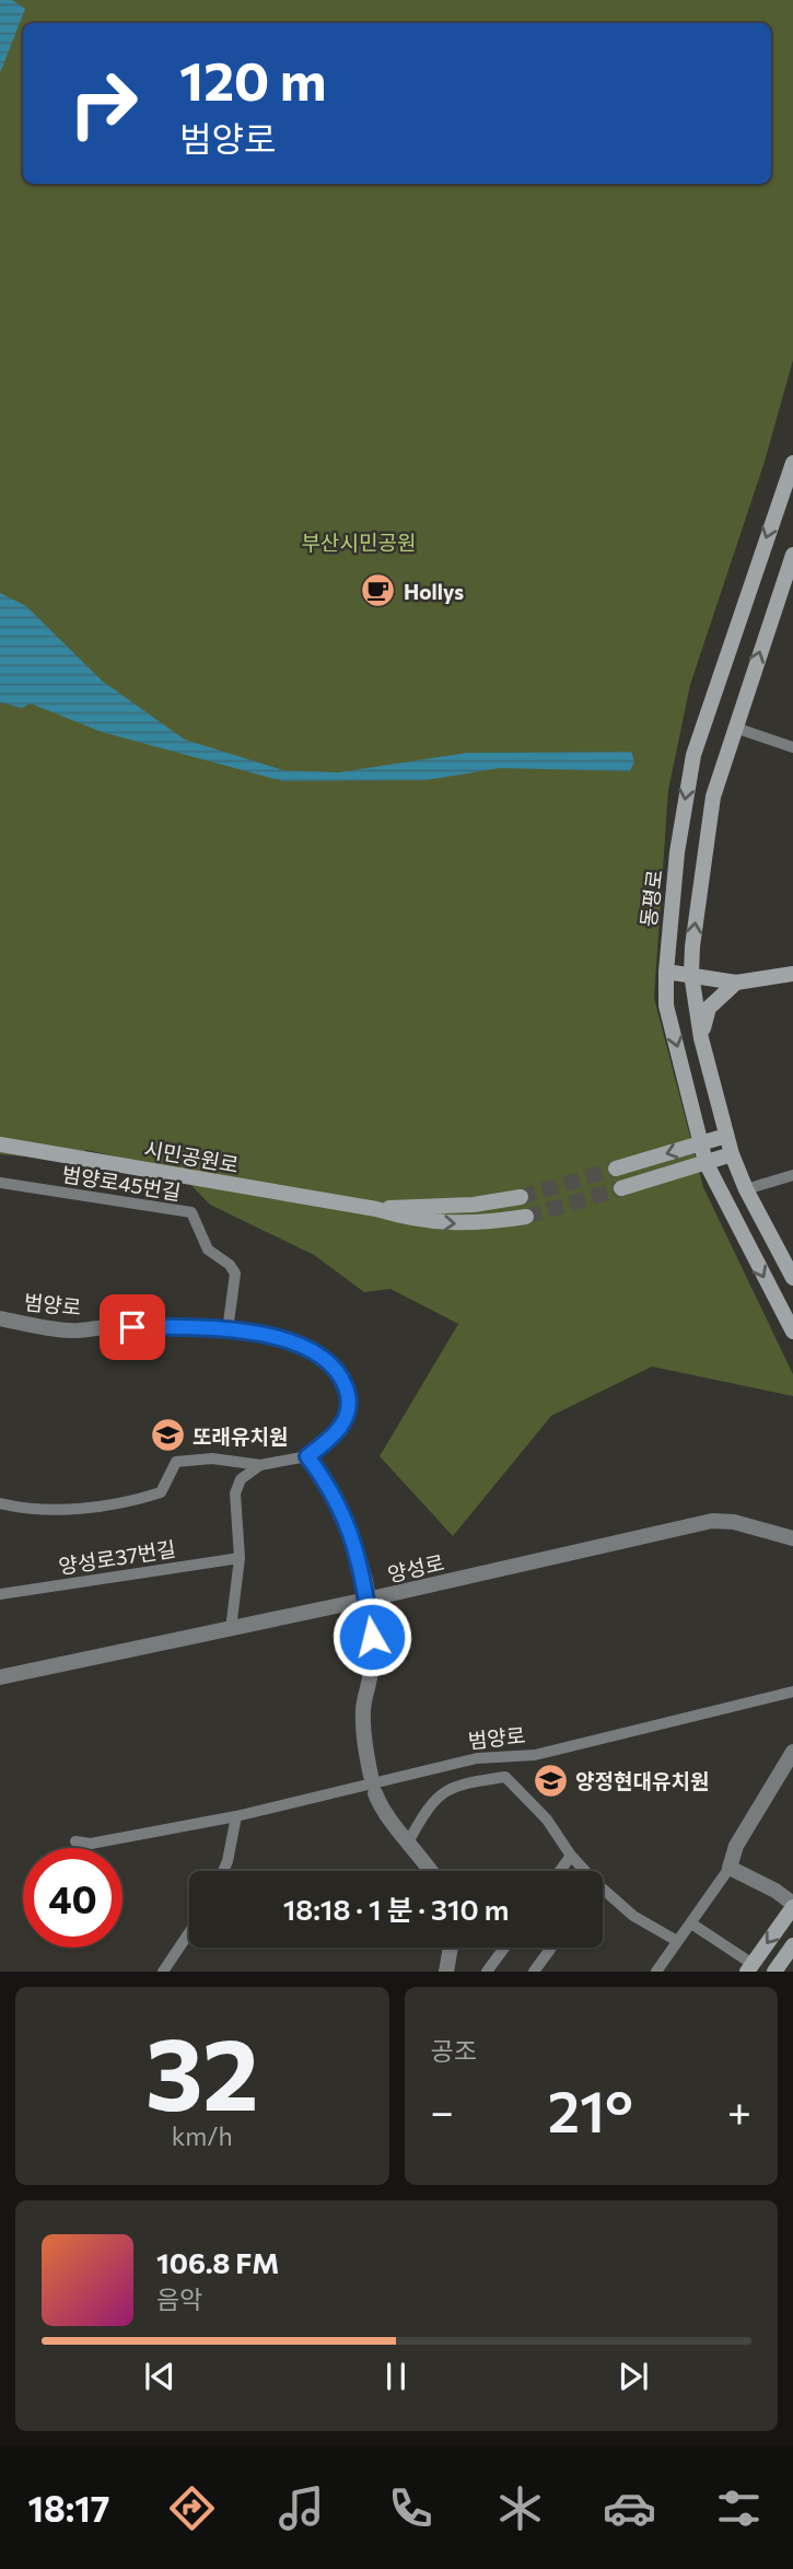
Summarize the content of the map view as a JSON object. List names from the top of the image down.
{
  "streets": {
    "main road": ["동평로", "시민공원로"],
    "street": [
      "범양로45번길",
      "범양로",
      "양성로37번길",
      "양성로"
    ]
  },
  "crossings": [
    ["범양로45번길", "범양로"]
  ],
  "parks": ["부산시민공원"],
  "places": {
    "cafe": ["Hollys"],
    "school or university": ["또래유치원", "양정현대유치원"]
  },
  "page": {
    "turn": ["120 m", "범양로"],
    "limit": "40",
    "trip": "18:18 · 1 분 · 310 m",
    "tile": [
      ["32", "km/h"],
      "공조"
    ],
    "heat": ["−", "21°", "+"],
    "song": ["106.8 FM", "음악"],
    "tabs": "18:17"
  }
}
